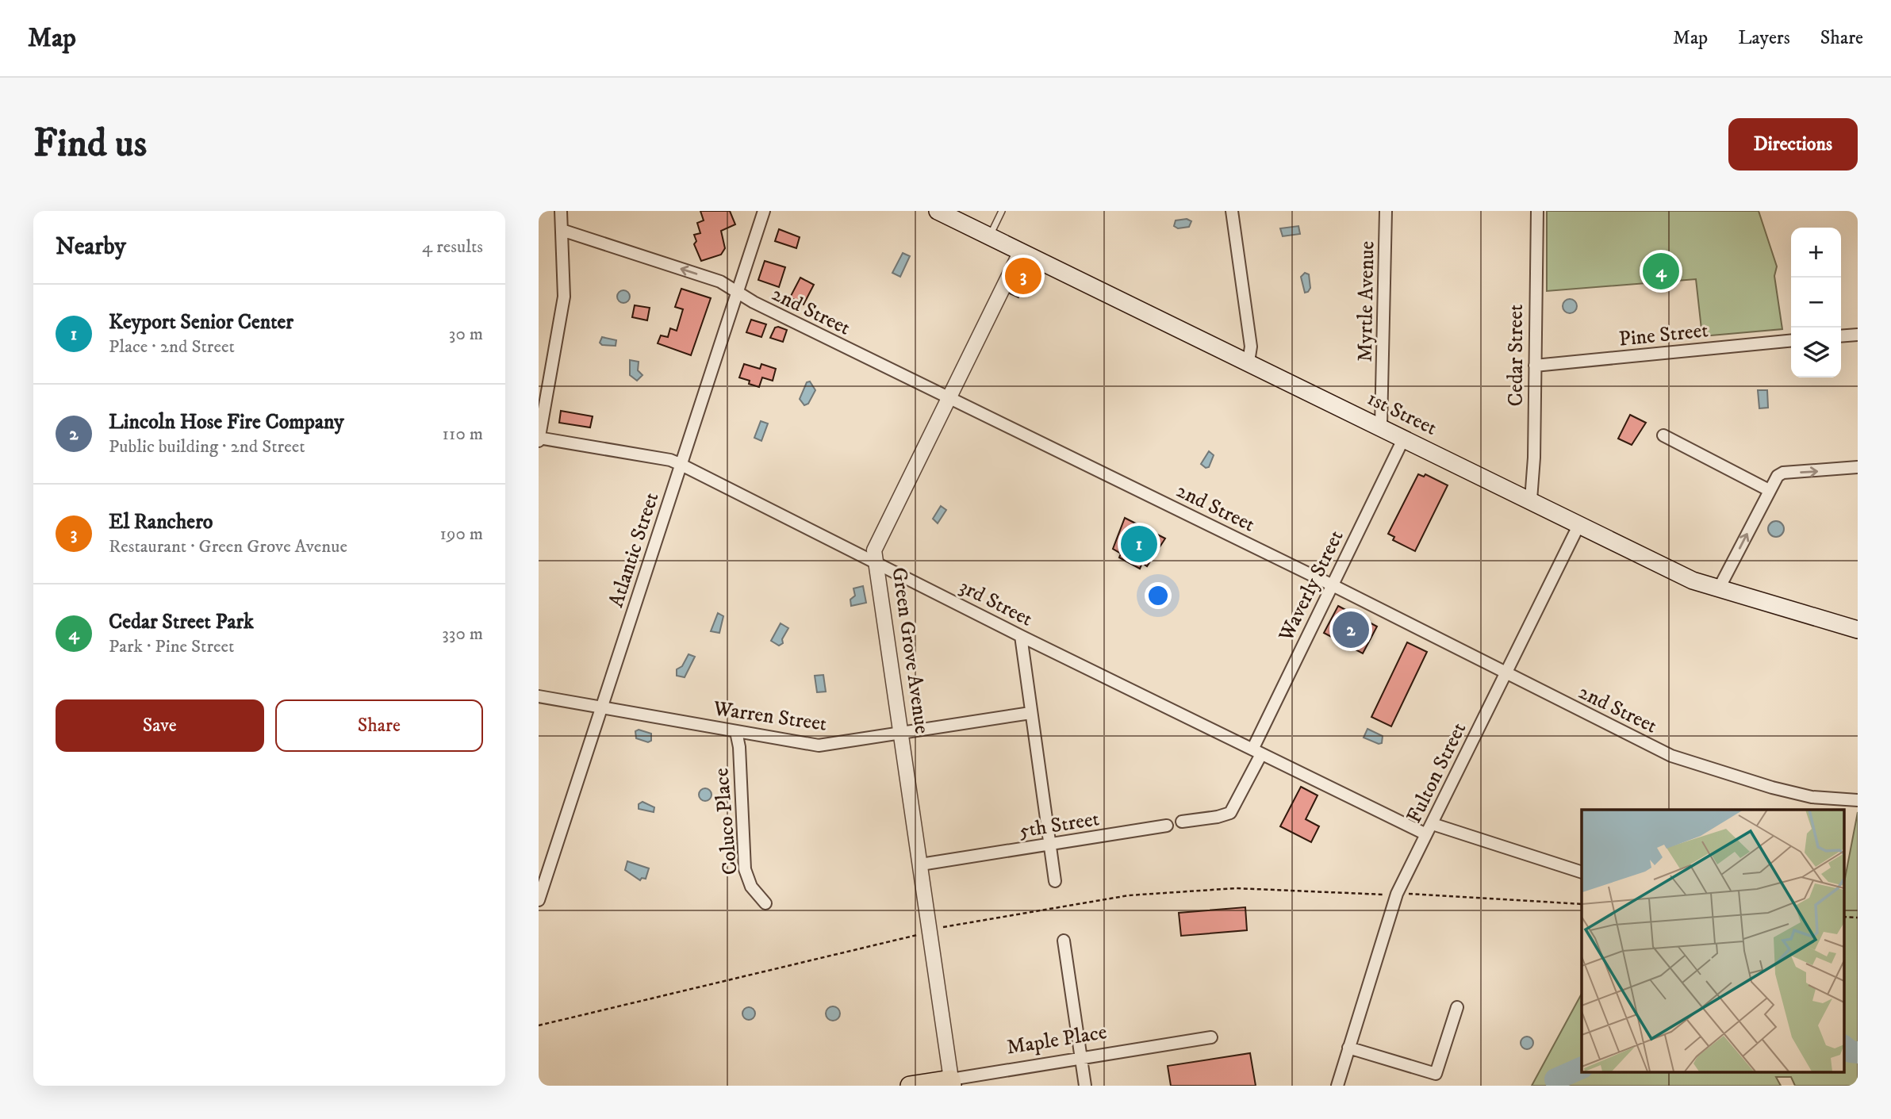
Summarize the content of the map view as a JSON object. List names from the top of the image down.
{
  "streets": {
    "main road": ["1st Street", "Maple Place"],
    "street": [
      "Myrtle Avenue",
      "2nd Street",
      "Pine Street",
      "Cedar Street",
      "Atlantic Street",
      "Waverly Street",
      "3rd Street",
      "Green Grove Avenue",
      "Warren Street",
      "Fulton Street",
      "Coluco Place",
      "5th Street"
    ]
  },
  "crossings": [
    ["Myrtle Avenue", "1st Street"],
    ["2nd Street", "Atlantic Street"],
    ["2nd Street", "Waverly Street"],
    ["2nd Street", "Green Grove Avenue"],
    ["2nd Street", "Fulton Street"],
    ["Pine Street", "Cedar Street"],
    ["Cedar Street", "1st Street"],
    ["1st Street", "Waverly Street"],
    ["1st Street", "Green Grove Avenue"],
    ["1st Street", "Fulton Street"],
    ["Atlantic Street", "3rd Street"],
    ["Atlantic Street", "Warren Street"],
    ["Waverly Street", "3rd Street"],
    ["Waverly Street", "5th Street"],
    ["3rd Street", "Green Grove Avenue"],
    ["3rd Street", "Fulton Street"],
    ["Green Grove Avenue", "Warren Street"],
    ["Green Grove Avenue", "5th Street"],
    ["Green Grove Avenue", "Maple Place"],
    ["Warren Street", "Coluco Place"]
  ],
  "page": {
    "header": "Map",
    "nav": ["Map", "Layers", "Share"],
    "buttons": [
      "Directions",
      ["Save", "Share"]
    ],
    "title": "Find us",
    "heading": ["Nearby", "4 results"],
    "map_buttons": ["+", "−"],
    "pins": [
      "4",
      "3",
      "1",
      "2"
    ],
    "list": [
      {
        "mark": "1",
        "name": "Keyport Senior Center",
        "note": "Place · 2nd Street",
        "value": "30 m"
      },
      {
        "mark": "2",
        "name": "Lincoln Hose Fire Company",
        "note": "Public building · 2nd Street",
        "value": "110 m"
      },
      {
        "mark": "3",
        "name": "El Ranchero",
        "note": "Restaurant · Green Grove Avenue",
        "value": "190 m"
      },
      {
        "mark": "4",
        "name": "Cedar Street Park",
        "note": "Park · Pine Street",
        "value": "330 m"
      }
    ]
  }
}
